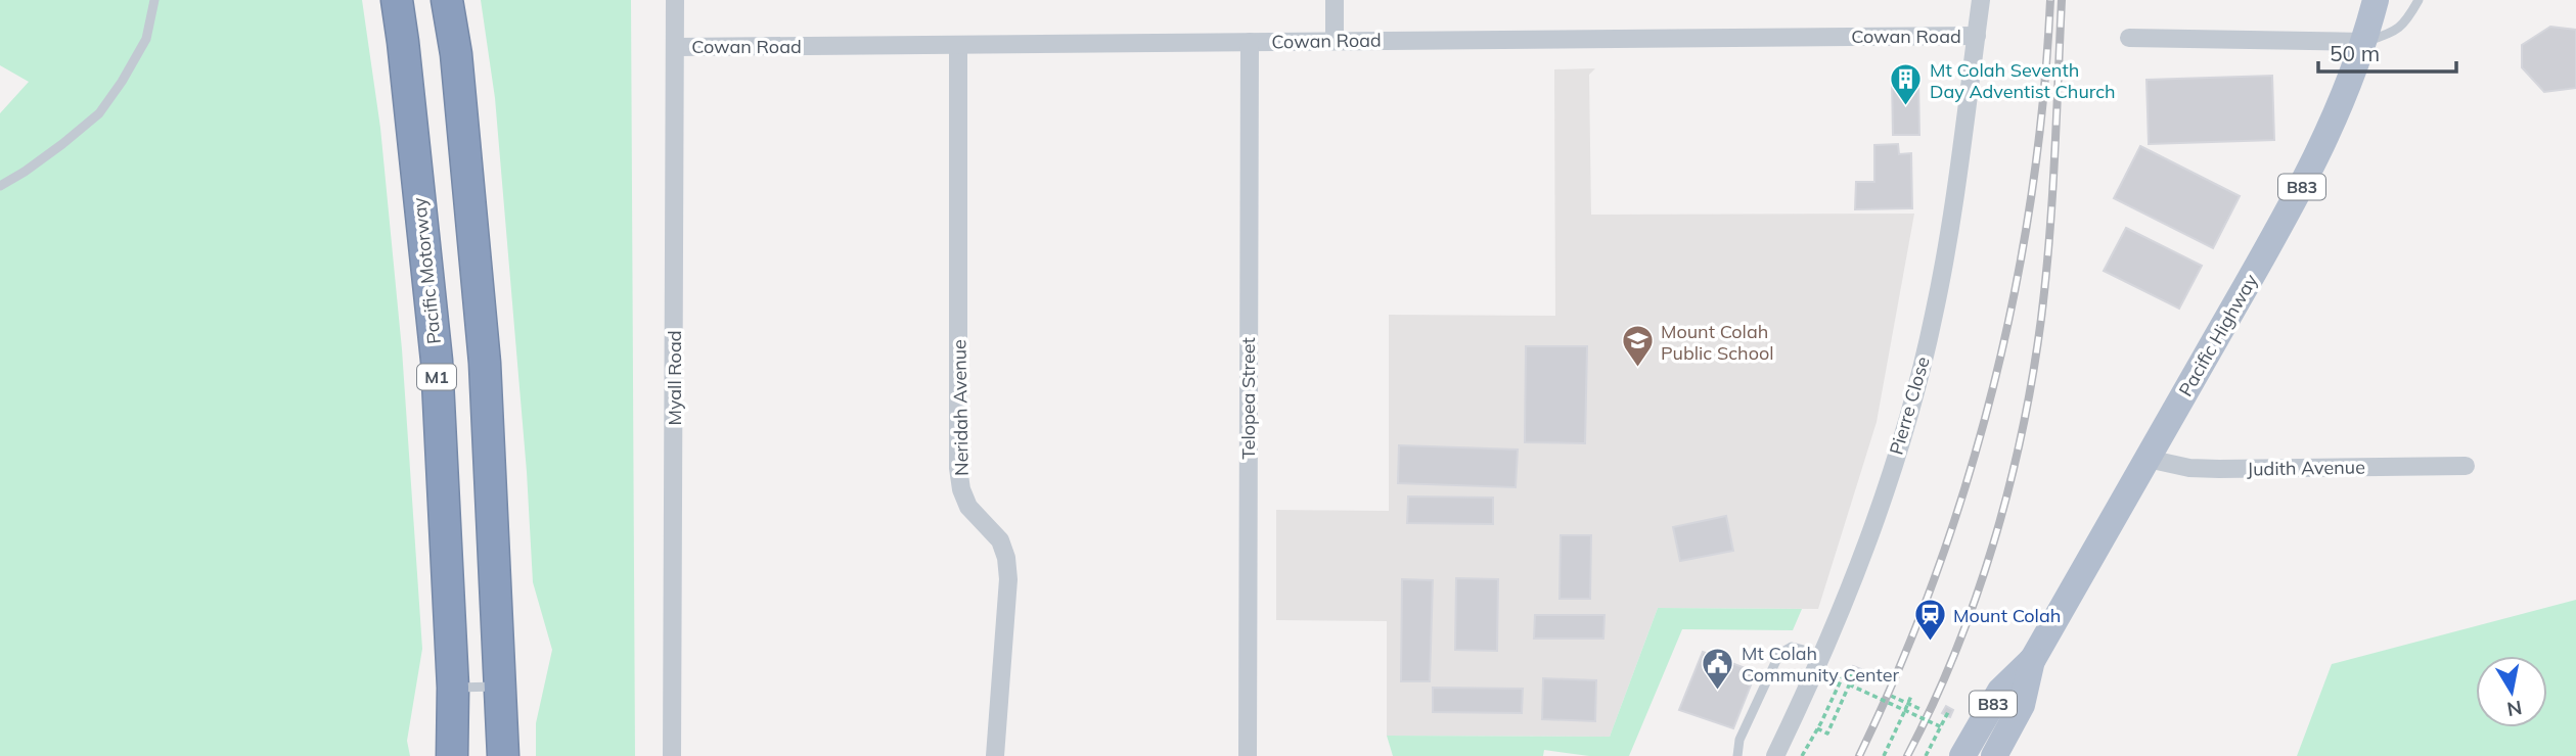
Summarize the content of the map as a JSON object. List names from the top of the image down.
{
  "streets": {
    "highway": ["Pacific Motorway", "M1"],
    "main road": ["B83", "Pacific Highway"],
    "street": [
      "Cowan Road",
      "Myall Road",
      "Telopea Street",
      "Pierre Close",
      "Neridah Avenue",
      "Judith Avenue"
    ]
  },
  "crossings": [
    ["Cowan Road", "Myall Road"],
    ["Cowan Road", "Telopea Street"],
    ["Cowan Road", "Pierre Close"],
    ["Cowan Road", "Neridah Avenue"],
    ["Pacific Highway", "Judith Avenue"]
  ],
  "places": {
    "building": ["Mt Colah Seventh Day Adventist Church"],
    "school or university": ["Mount Colah Public School"],
    "station": ["Mount Colah"],
    "public building": ["Mt Colah Community Center"]
  },
  "scale_bar": "50 m",
  "north": "bottom"
}
